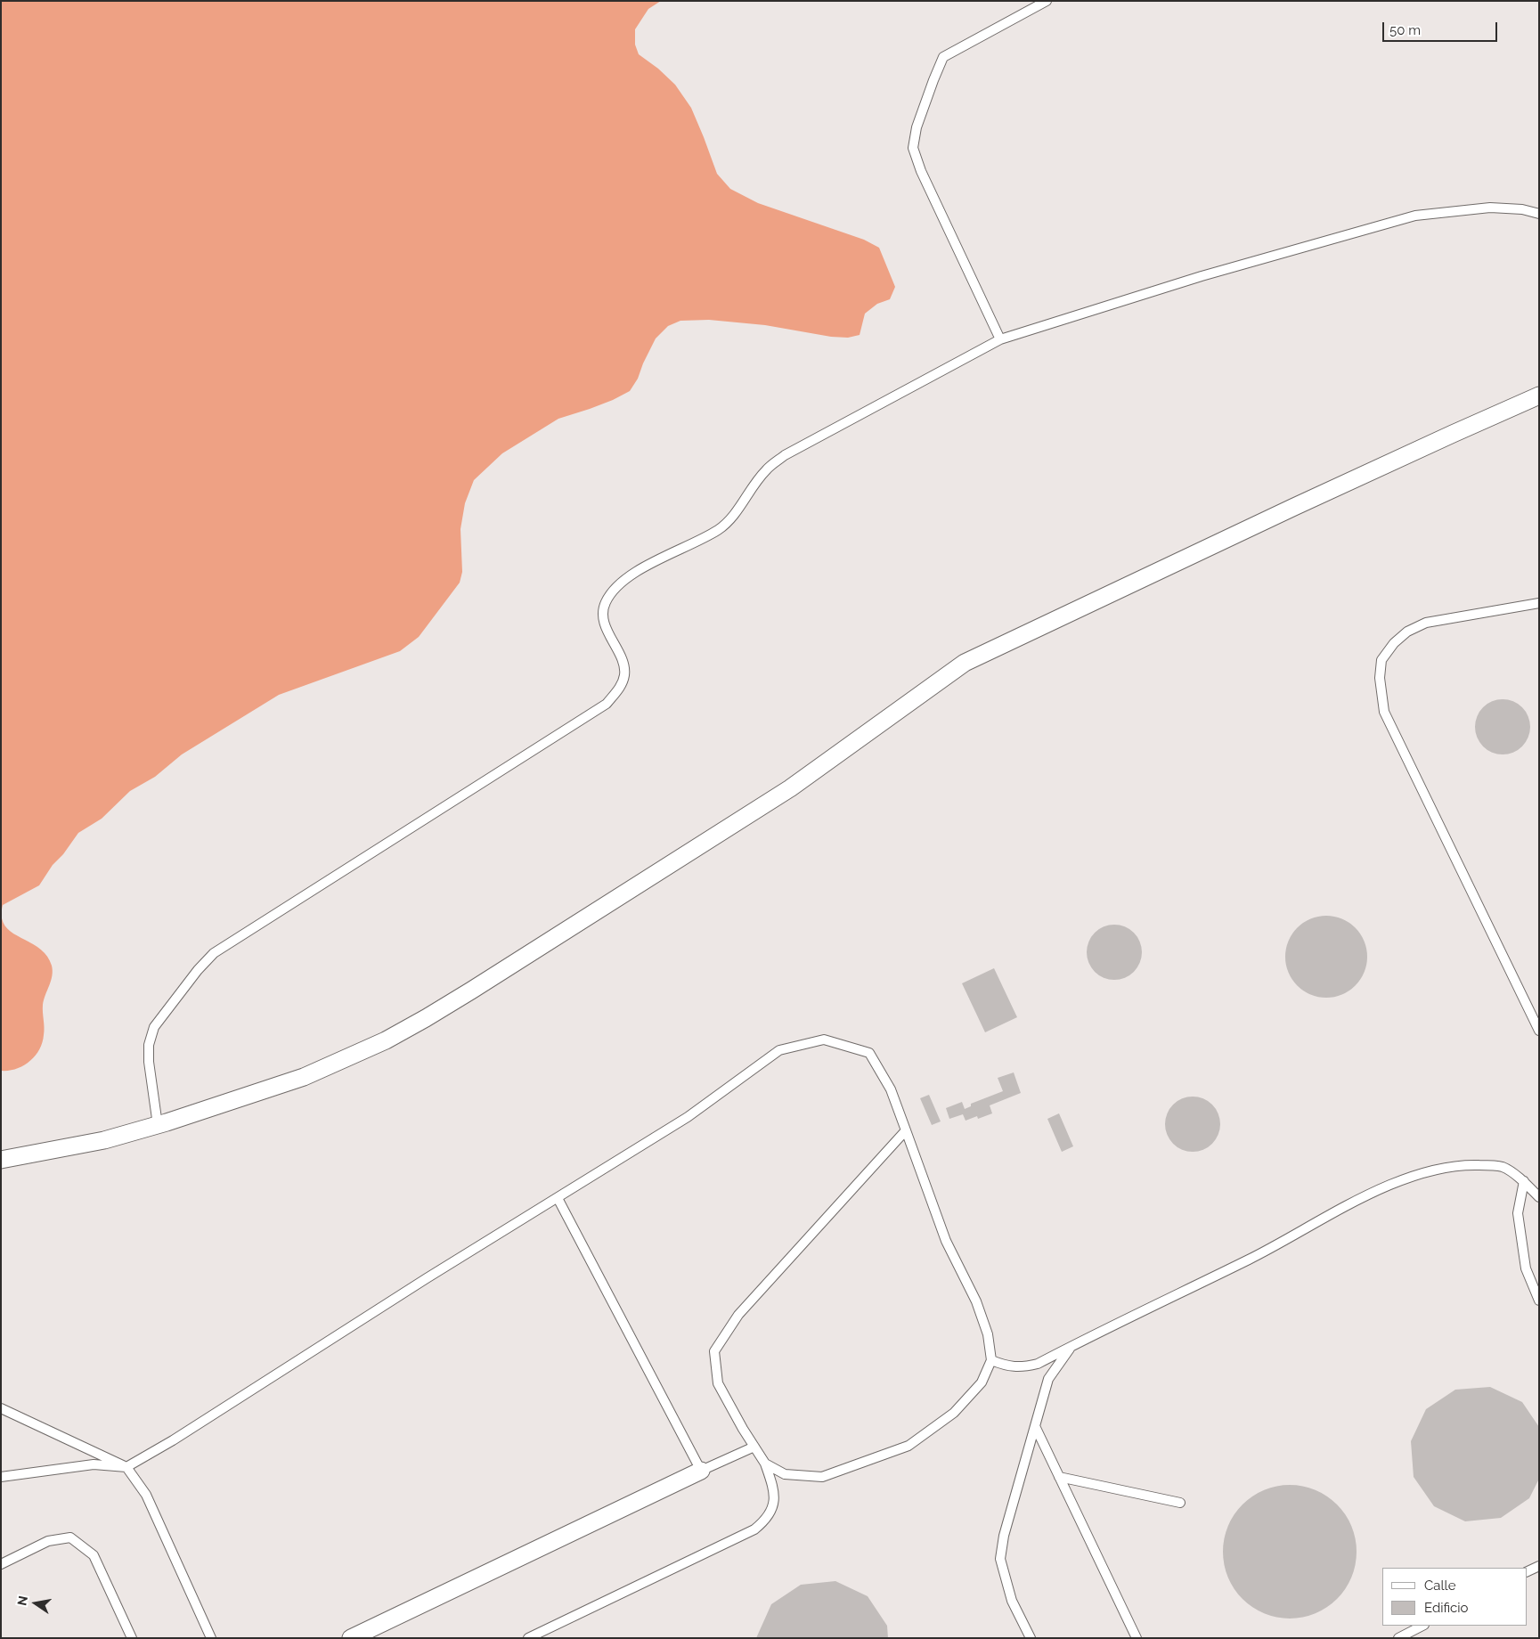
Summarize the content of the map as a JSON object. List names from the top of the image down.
{
  "legend": ["Calle", "Edificio"],
  "scale_bar": "50 m",
  "north": "left"
}
